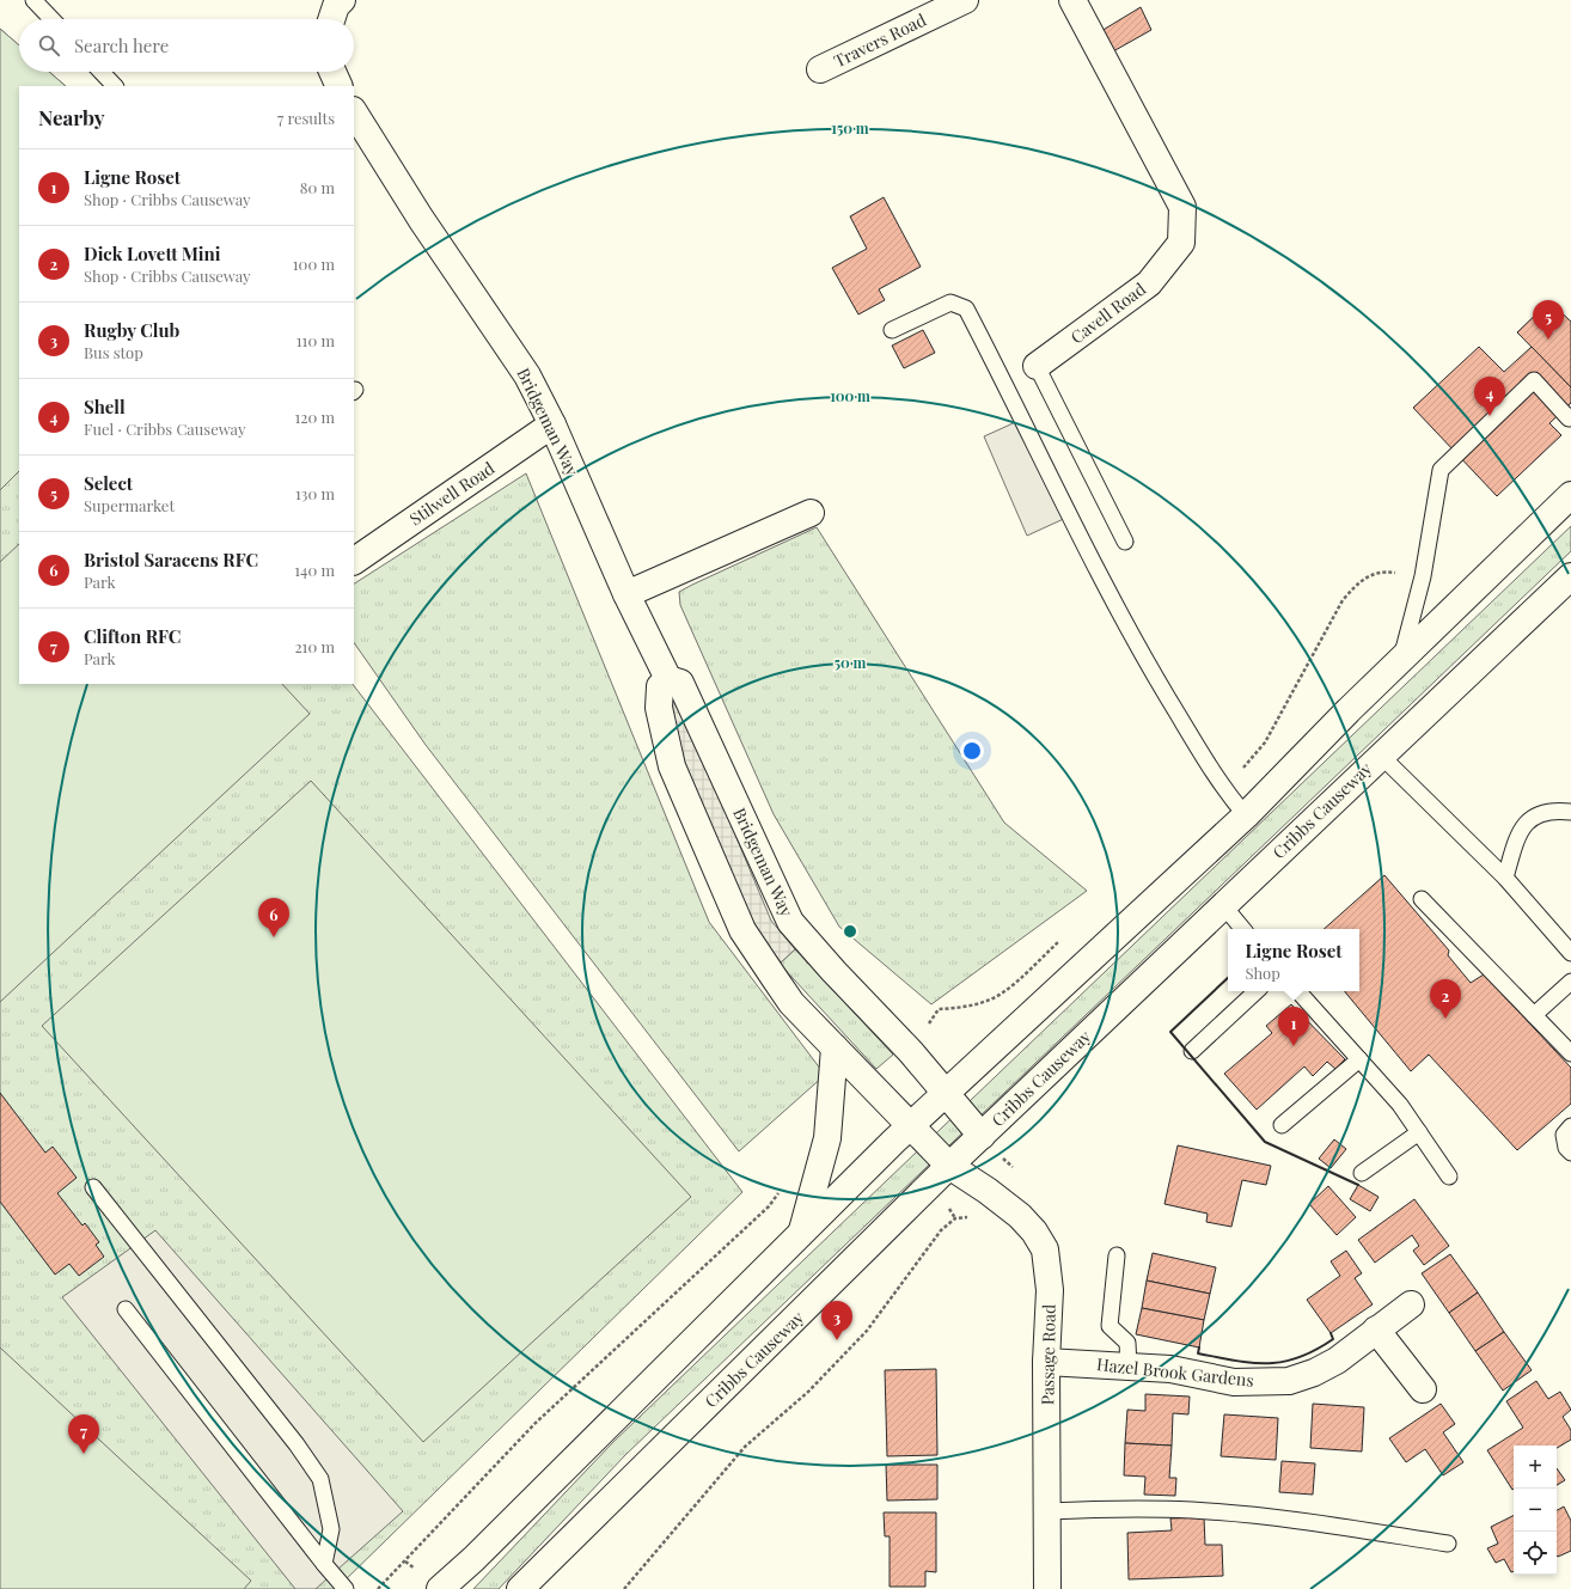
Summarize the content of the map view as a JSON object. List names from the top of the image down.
{
  "streets": {
    "street": [
      "Travers Road",
      "Cavell Road",
      "Bridgeman Way",
      "Stilwell Road",
      "Cribbs Causeway",
      "Passage Road",
      "Hazel Brook Gardens"
    ]
  },
  "crossings": [
    ["Bridgeman Way", "Stilwell Road"],
    ["Bridgeman Way", "Cribbs Causeway"],
    ["Cribbs Causeway", "Passage Road"],
    ["Passage Road", "Hazel Brook Gardens"]
  ],
  "page": {
    "search": "Search here",
    "heading": ["Nearby", "7 results"],
    "list": [
      {
        "mark": "1",
        "name": "Ligne Roset",
        "note": "Shop · Cribbs Causeway",
        "value": "80 m"
      },
      {
        "mark": "2",
        "name": "Dick Lovett Mini",
        "note": "Shop · Cribbs Causeway",
        "value": "100 m"
      },
      {
        "mark": "3",
        "name": "Rugby Club",
        "note": "Bus stop",
        "value": "110 m"
      },
      {
        "mark": "4",
        "name": "Shell",
        "note": "Fuel · Cribbs Causeway",
        "value": "120 m"
      },
      {
        "mark": "5",
        "name": "Select",
        "note": "Supermarket",
        "value": "130 m"
      },
      {
        "mark": "6",
        "name": "Bristol Saracens RFC",
        "note": "Park",
        "value": "140 m"
      },
      {
        "mark": "7",
        "name": "Clifton RFC",
        "note": "Park",
        "value": "210 m"
      }
    ],
    "pins": [
      "5",
      "4",
      "6",
      "2",
      "1",
      "3",
      "7"
    ],
    "popup": ["Ligne Roset", "Shop"],
    "map_buttons": ["+", "−"]
  },
  "rings": ["150 m", "100 m", "50 m"]
}
